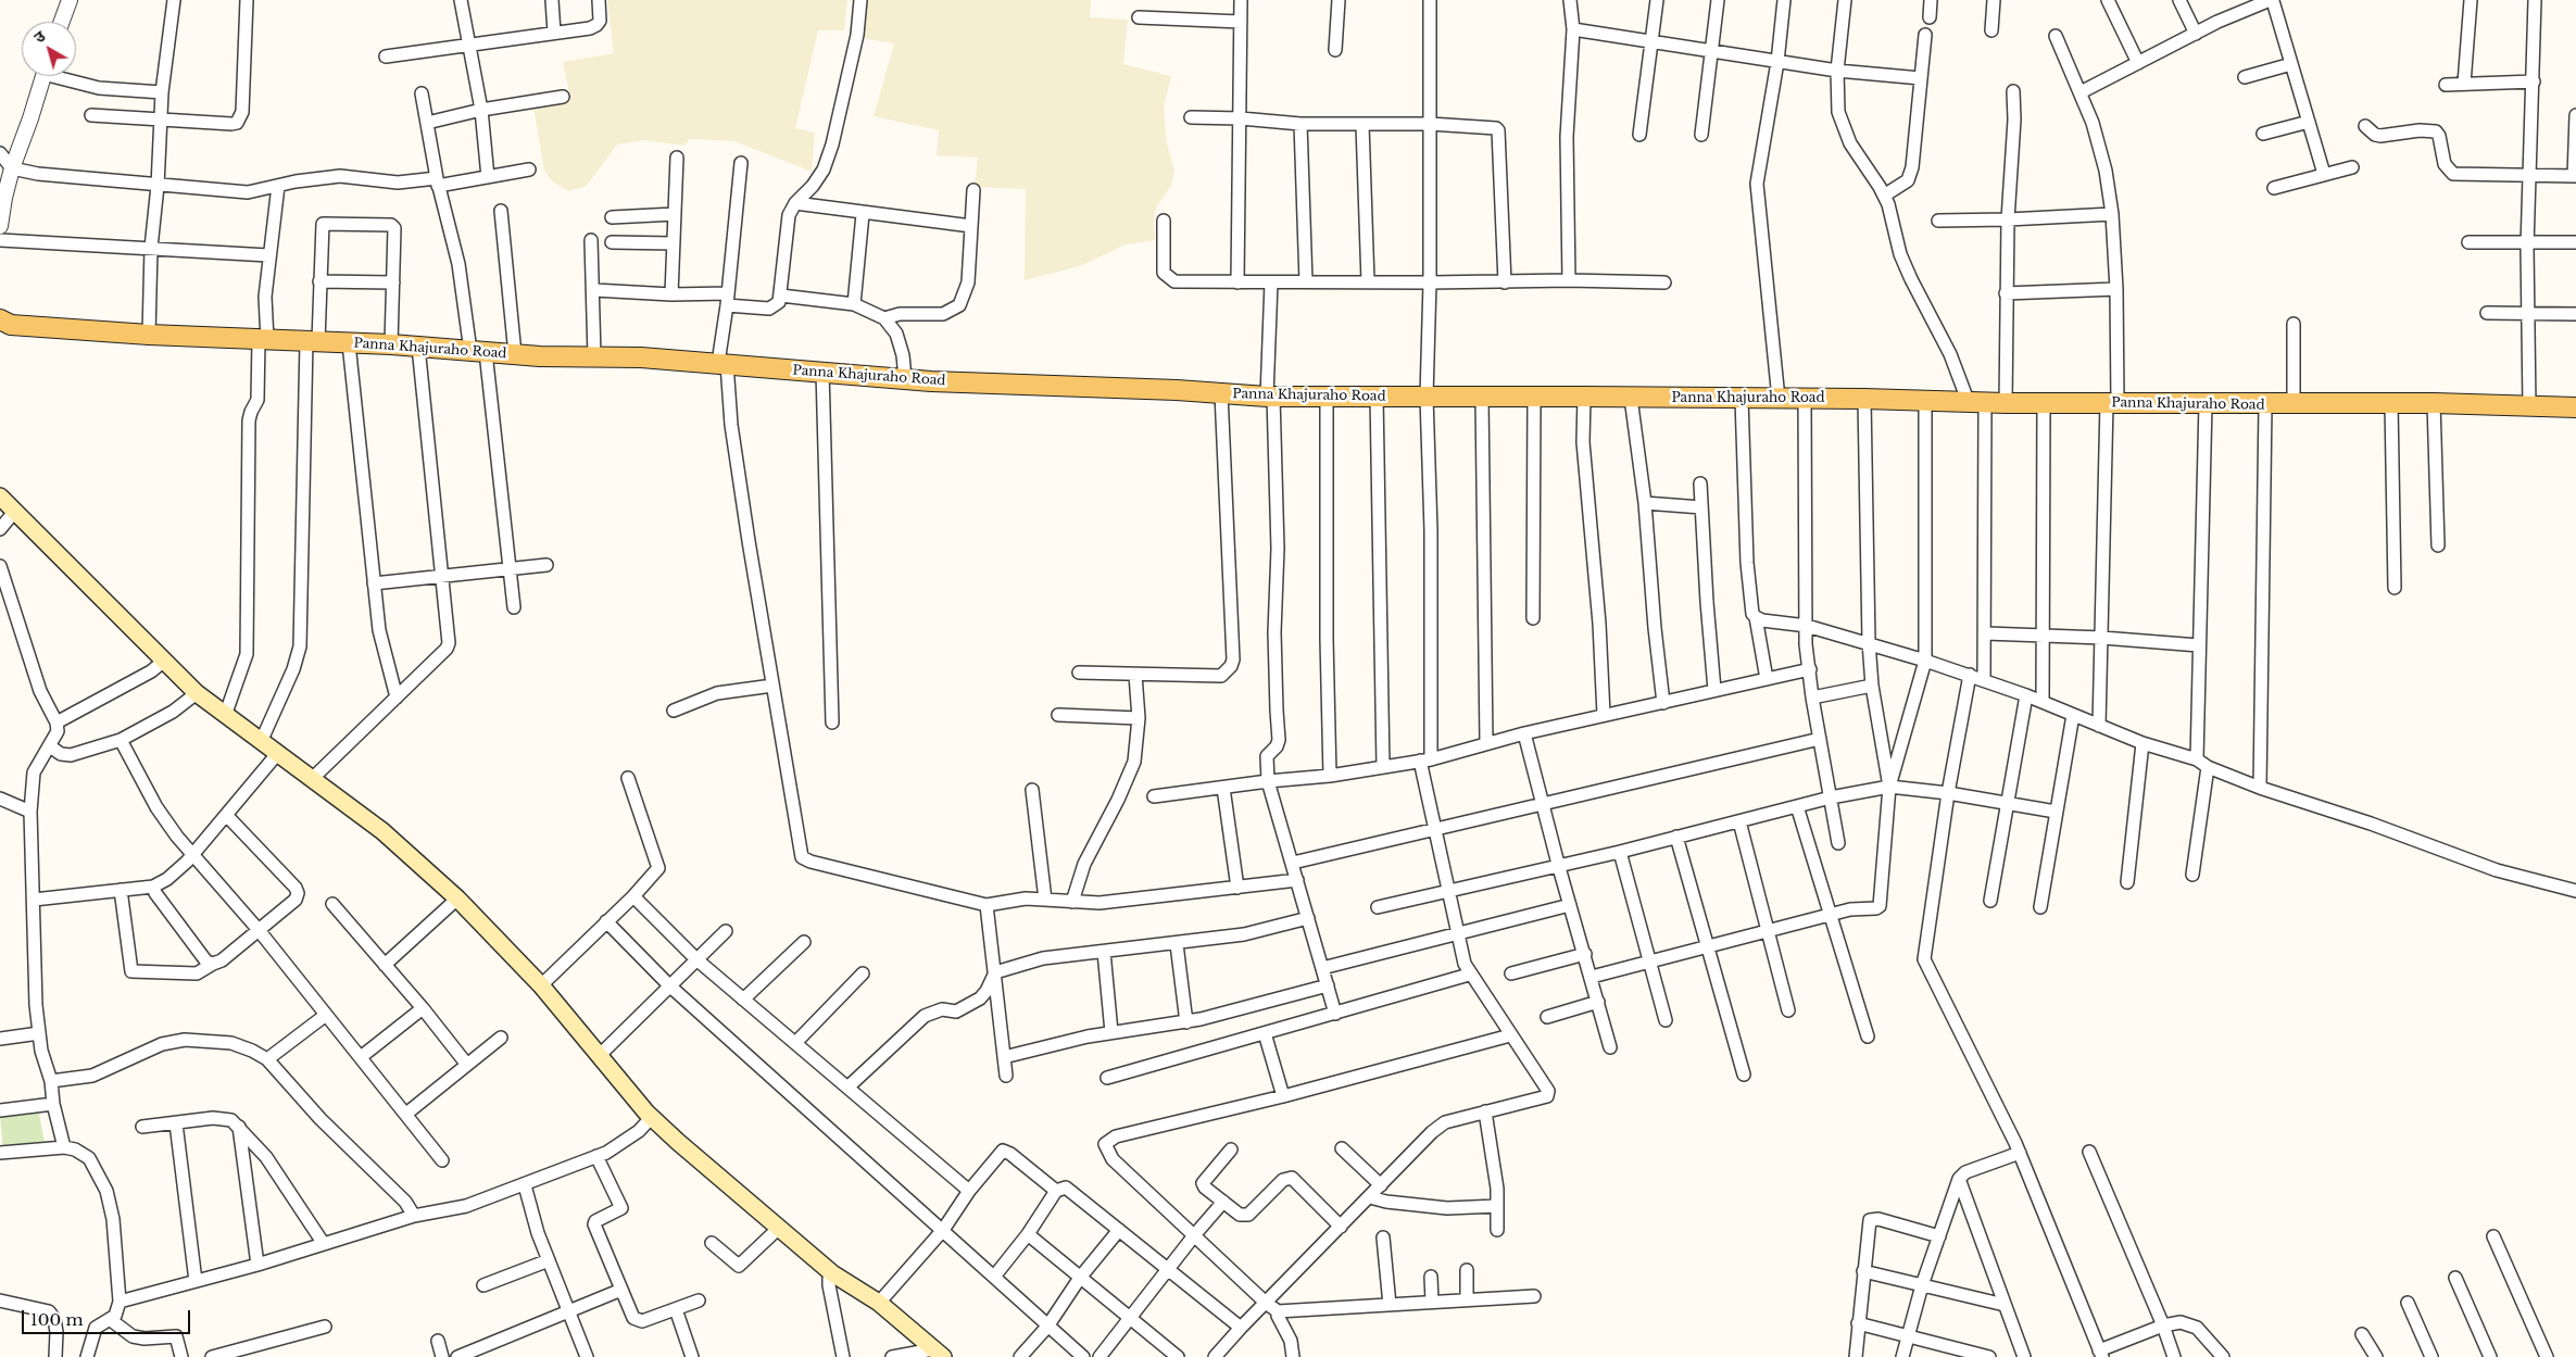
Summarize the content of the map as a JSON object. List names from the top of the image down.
{
  "streets": {
    "main road": ["Panna Khajuraho Road"]
  },
  "scale_bar": "100 m",
  "north": "top left"
}
